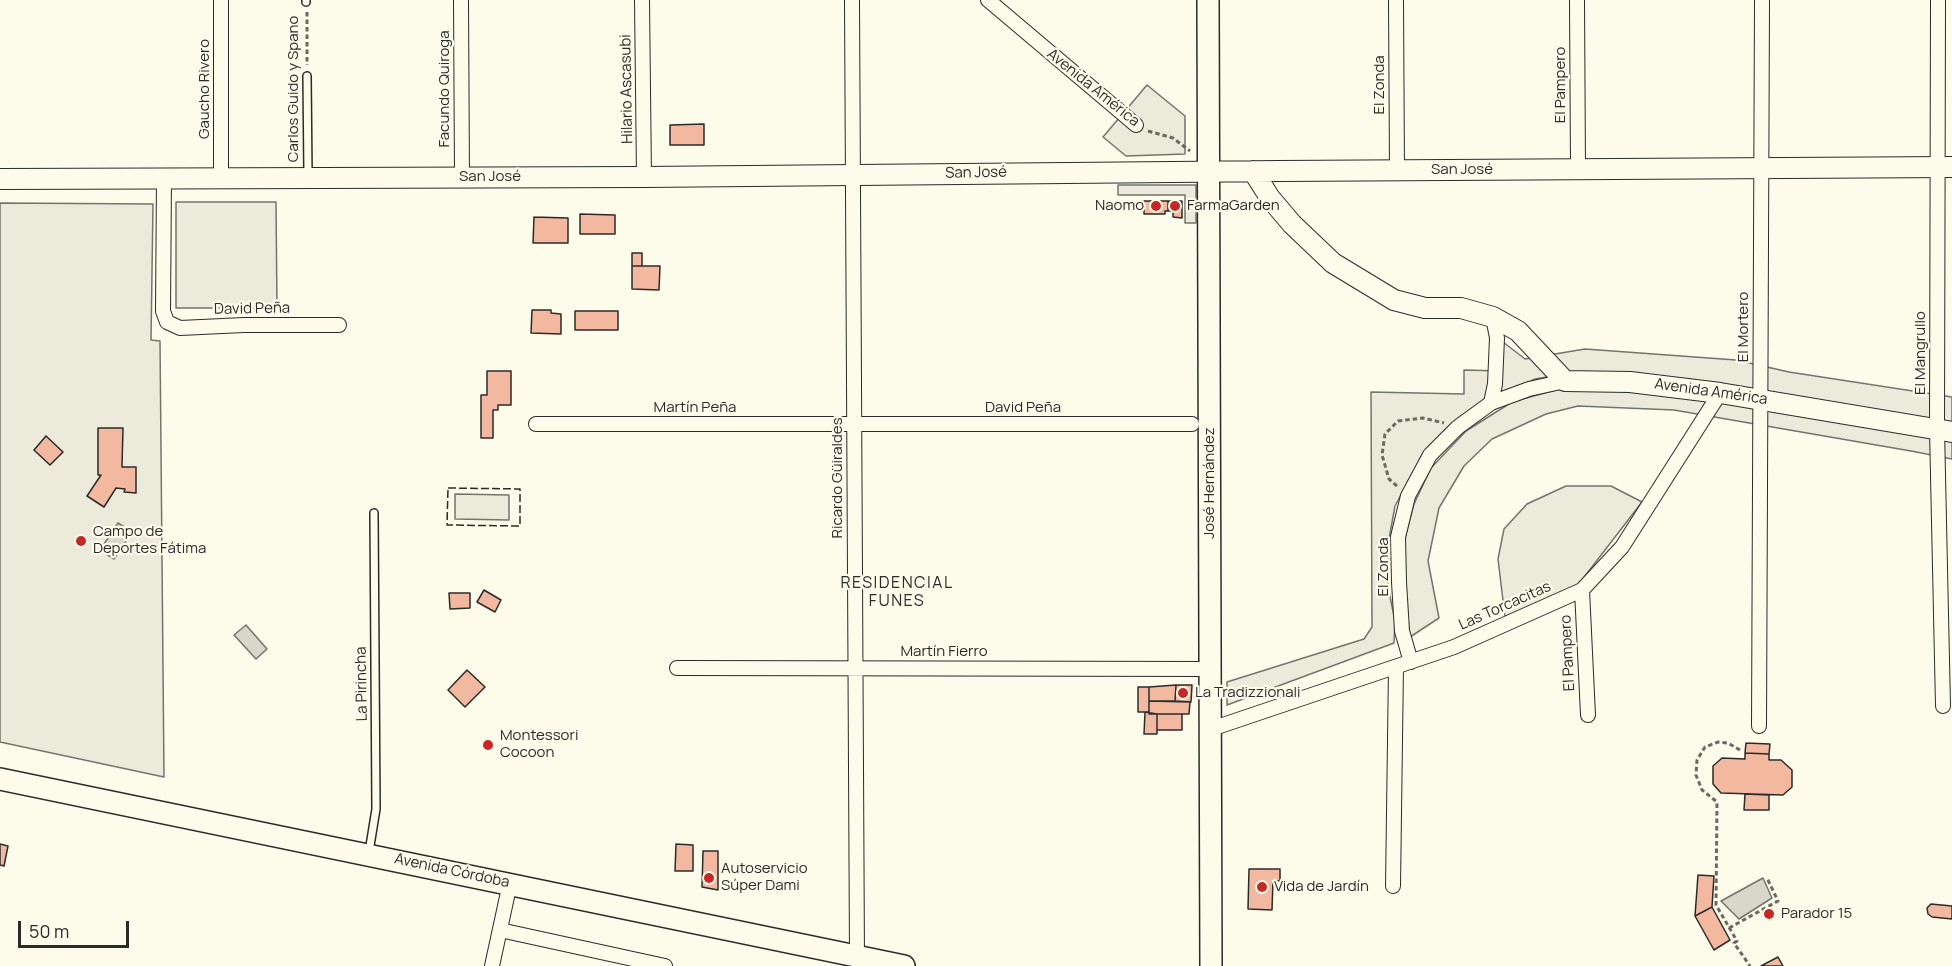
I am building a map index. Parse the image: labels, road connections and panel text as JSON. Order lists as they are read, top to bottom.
{
  "streets": {
    "main road": ["José Hernández", "Avenida Córdoba"],
    "street": [
      "El Zonda",
      "El Pampero",
      "Avenida América",
      "Gaucho Rivero",
      "Facundo Quiroga",
      "Hilario Ascasubi",
      "San José",
      "David Peña",
      "El Mortero",
      "El Mangrullo",
      "Martín Peña",
      "Ricardo Güiraldes",
      "Las Torcacitas",
      "Martín Fierro"
    ],
    "lane": ["Carlos Guido y Spano", "La Pirincha"]
  },
  "crossings": [
    ["El Zonda", "Avenida América"],
    ["El Zonda", "San José"],
    ["El Zonda", "Las Torcacitas"],
    ["El Pampero", "San José"],
    ["El Pampero", "Las Torcacitas"],
    ["Avenida América", "San José"],
    ["Avenida América", "El Mortero"],
    ["Avenida América", "El Mangrullo"],
    ["Avenida América", "José Hernández"],
    ["Avenida América", "Las Torcacitas"],
    ["Gaucho Rivero", "San José"],
    ["Carlos Guido y Spano", "San José"],
    ["Facundo Quiroga", "San José"],
    ["Hilario Ascasubi", "San José"],
    ["San José", "David Peña"],
    ["San José", "El Mortero"],
    ["San José", "El Mangrullo"],
    ["San José", "Ricardo Güiraldes"],
    ["San José", "José Hernández"],
    ["David Peña", "Martín Peña"],
    ["David Peña", "Ricardo Güiraldes"],
    ["Martín Peña", "Ricardo Güiraldes"],
    ["Ricardo Güiraldes", "Martín Fierro"],
    ["Ricardo Güiraldes", "Avenida Córdoba"],
    ["José Hernández", "Las Torcacitas"],
    ["José Hernández", "Martín Fierro"],
    ["La Pirincha", "Avenida Córdoba"]
  ],
  "districts": ["RESIDENCIAL FUNES"],
  "places": [
    "Naomo",
    "FarmaGarden",
    "Campo de Deportes Fátima",
    "La Tradizzionali",
    "Montessori Cocoon",
    "Autoservicio Súper Dami",
    "Vida de Jardín",
    "Parador 15"
  ],
  "scale_bar": "50 m"
}
